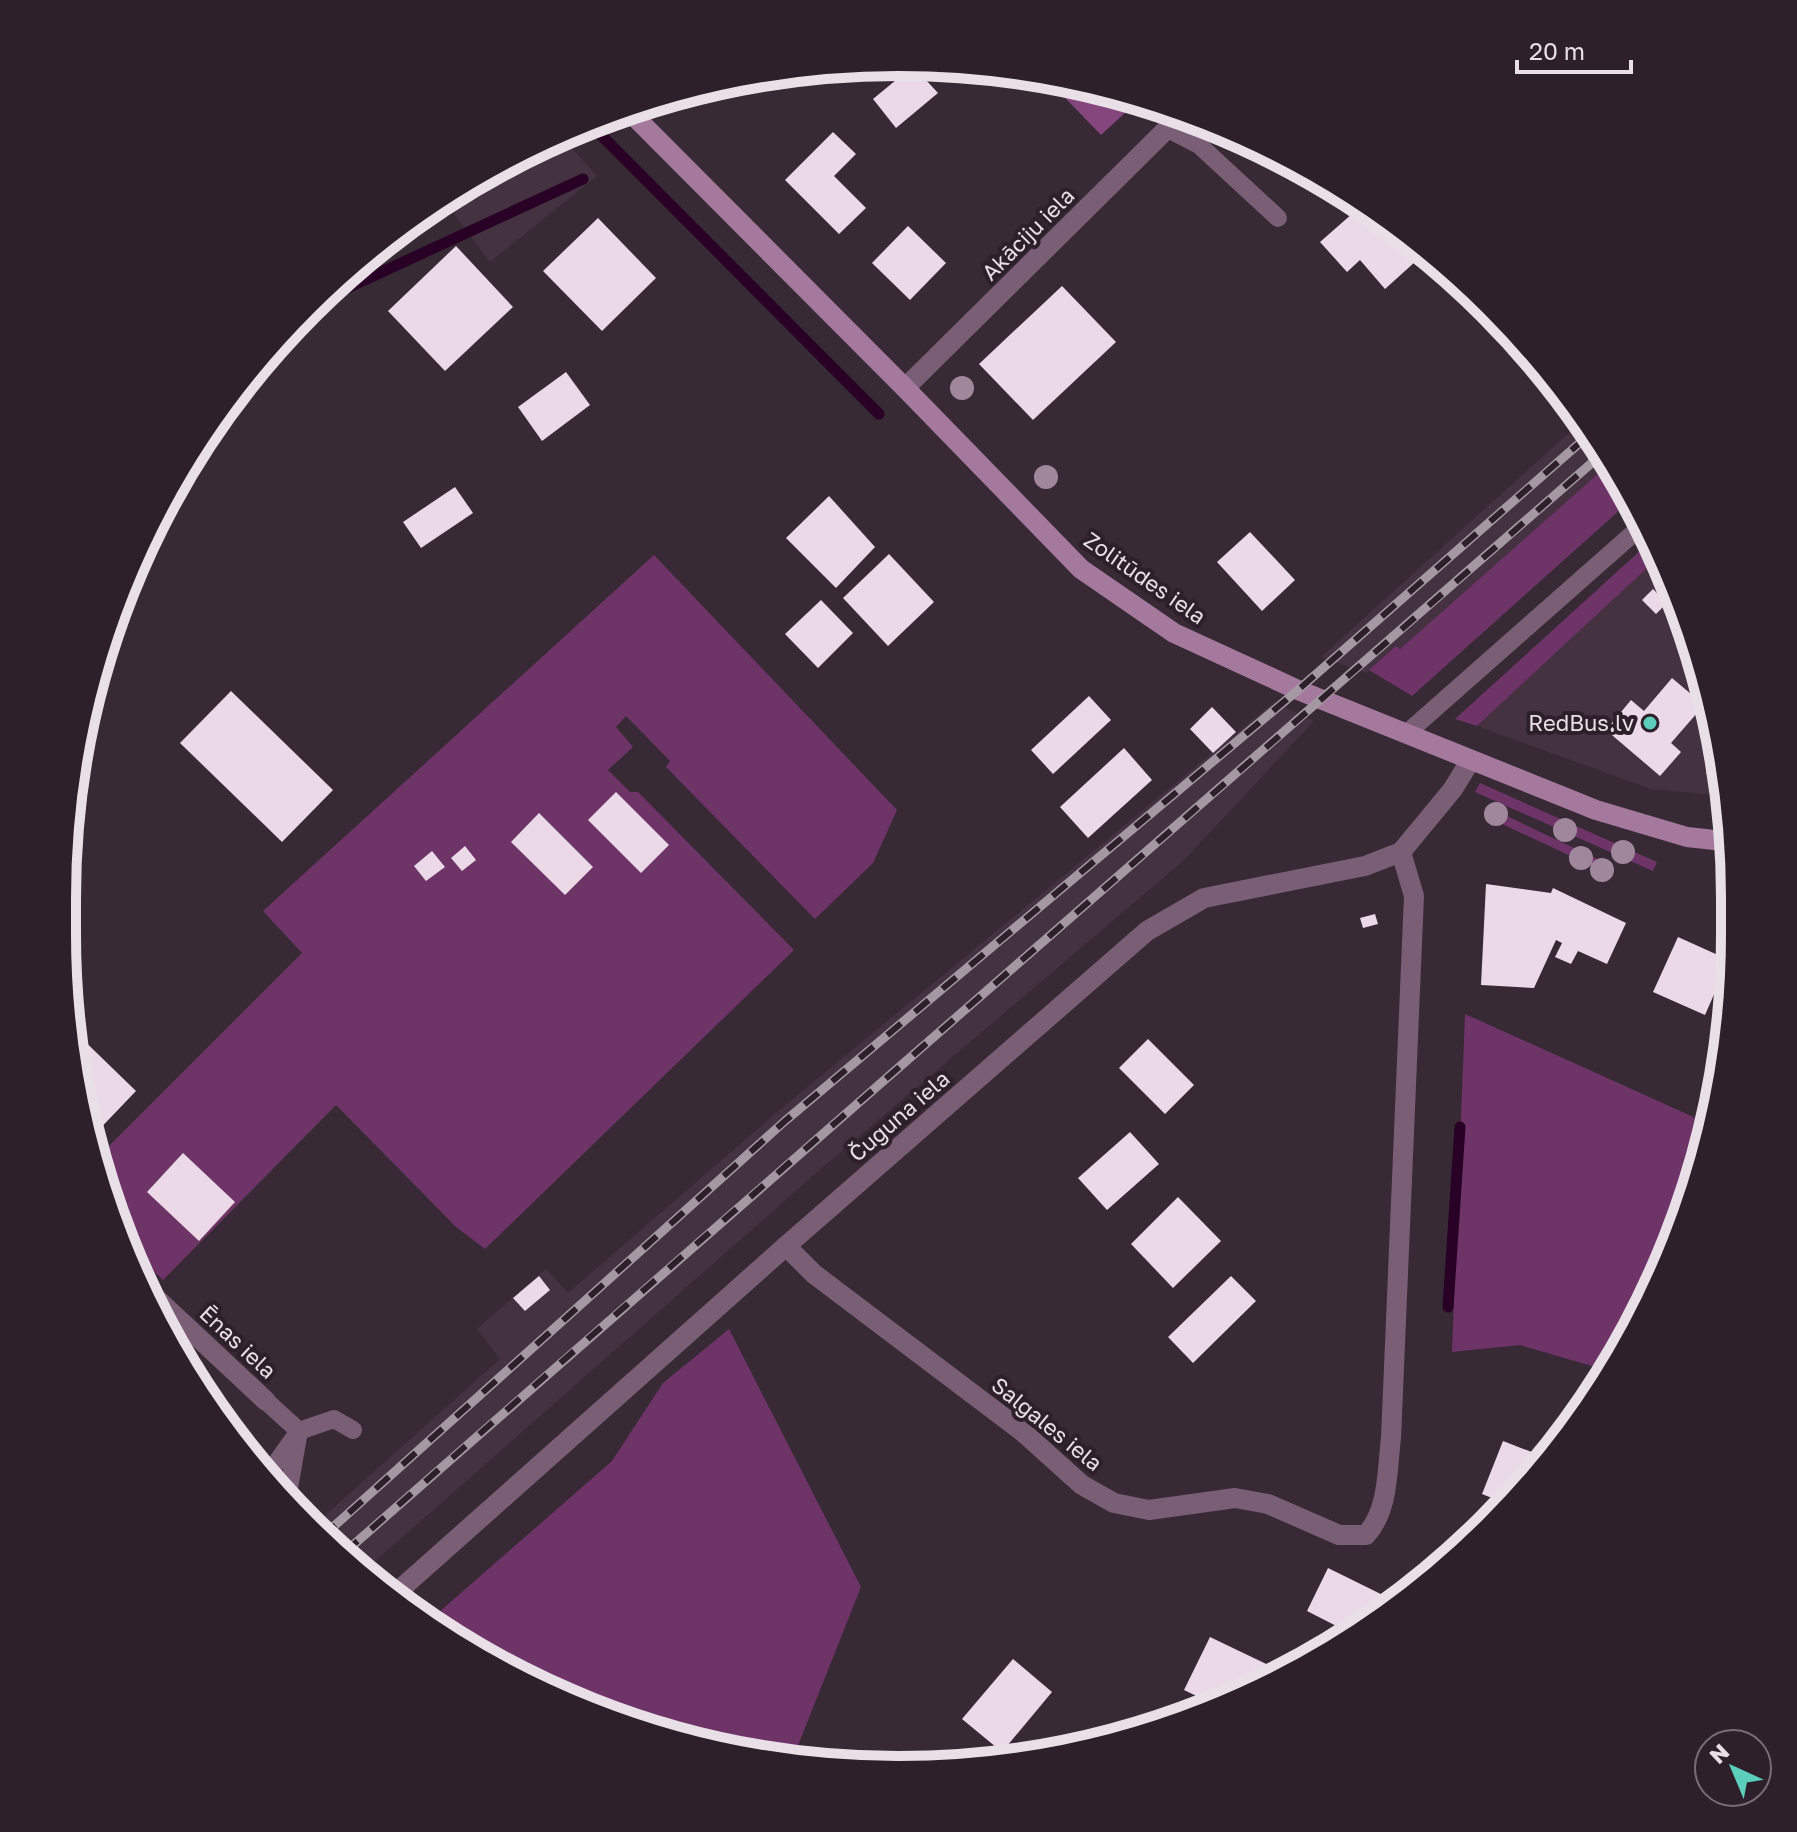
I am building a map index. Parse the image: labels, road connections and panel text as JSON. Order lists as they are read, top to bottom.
{
  "streets": {
    "street": [
      "Akāciju iela",
      "Zolitūdes iela",
      "Čuguna iela",
      "Ēnas iela",
      "Salgales iela"
    ]
  },
  "crossings": [
    ["Akāciju iela", "Zolitūdes iela"],
    ["Zolitūdes iela", "Čuguna iela"],
    ["Čuguna iela", "Salgales iela"]
  ],
  "places": ["RedBus.lv"],
  "scale_bar": "20 m",
  "north": "top left"
}
